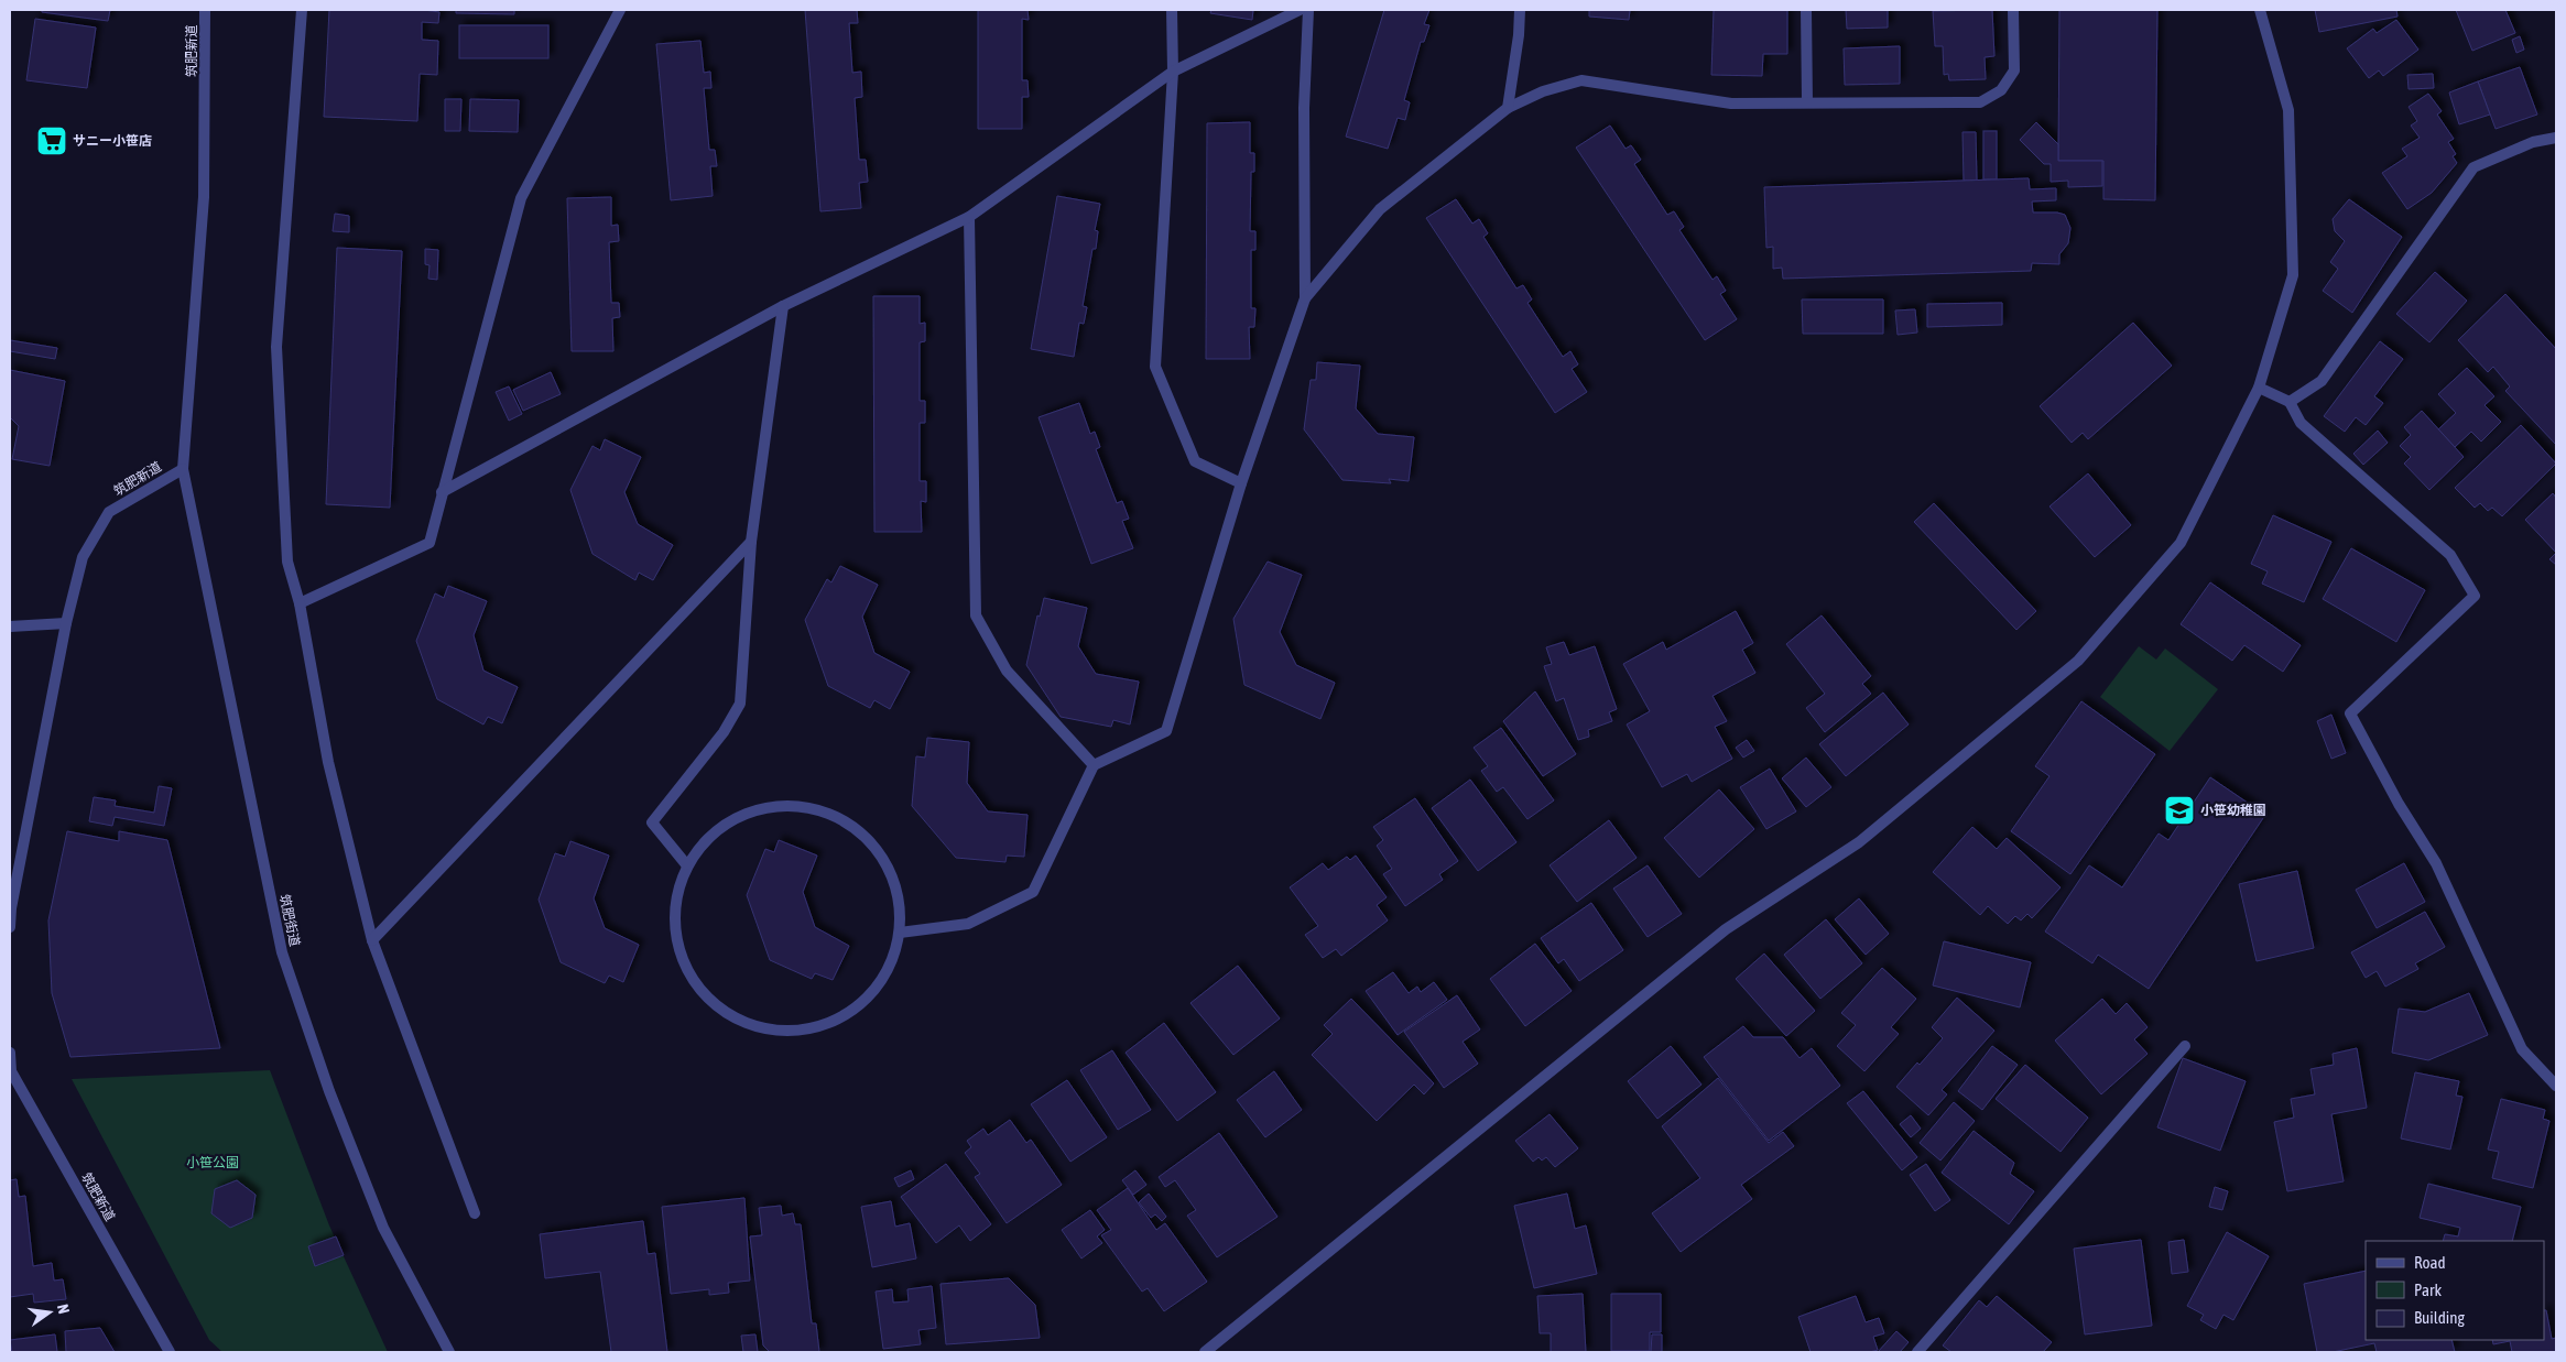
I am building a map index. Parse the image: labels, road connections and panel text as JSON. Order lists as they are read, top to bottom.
{
  "streets": {
    "street": ["筑肥新道", "筑肥街道"]
  },
  "crossings": [
    ["筑肥新道", "筑肥街道"]
  ],
  "parks": ["小笹公園"],
  "places": {
    "supermarket": ["サニー小笹店"],
    "school or university": ["小笹幼稚園"]
  },
  "legend": ["Road", "Park", "Building"],
  "north": "right"
}
